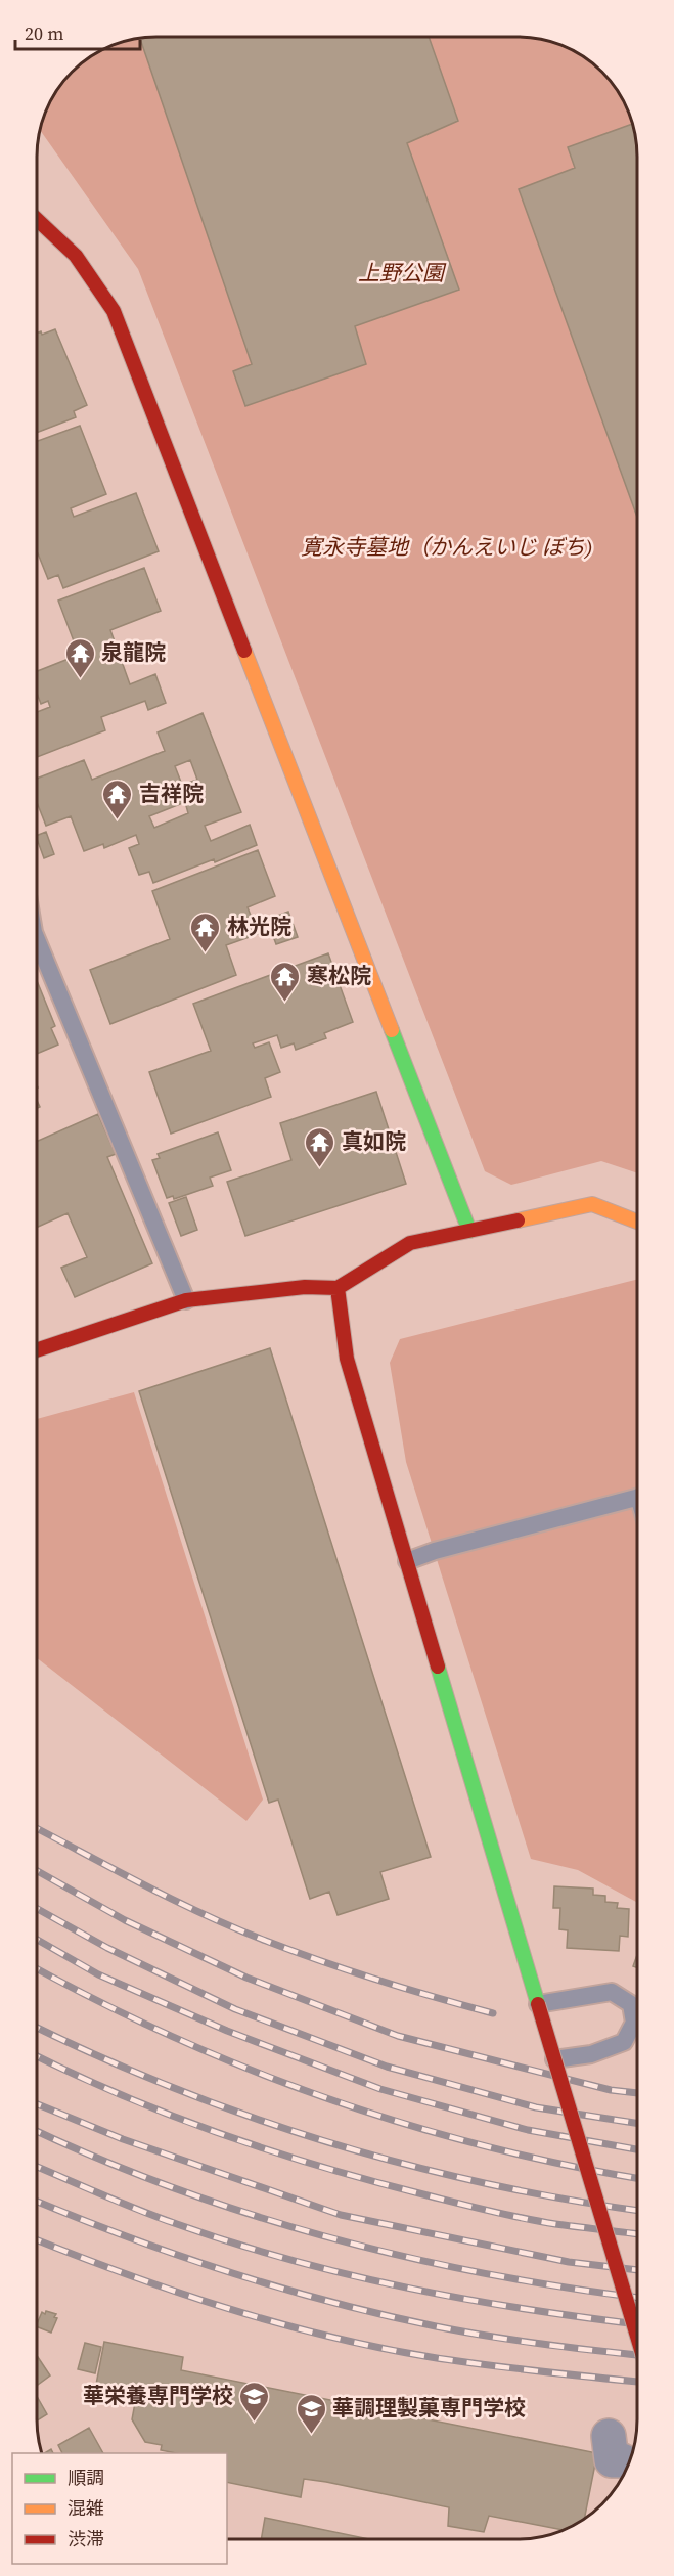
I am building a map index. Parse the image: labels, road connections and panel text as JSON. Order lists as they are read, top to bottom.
{
  "parks": ["上野公園", "寛永寺墓地（かんえいじ ぼち)"],
  "places": {
    "temple": [
      "泉龍院",
      "吉祥院",
      "林光院",
      "寒松院",
      "真如院"
    ],
    "school or university": ["華栄養専門学校", "華調理製菓専門学校"]
  },
  "legend": ["順調", "混雑", "渋滞"],
  "scale_bar": "20 m"
}
